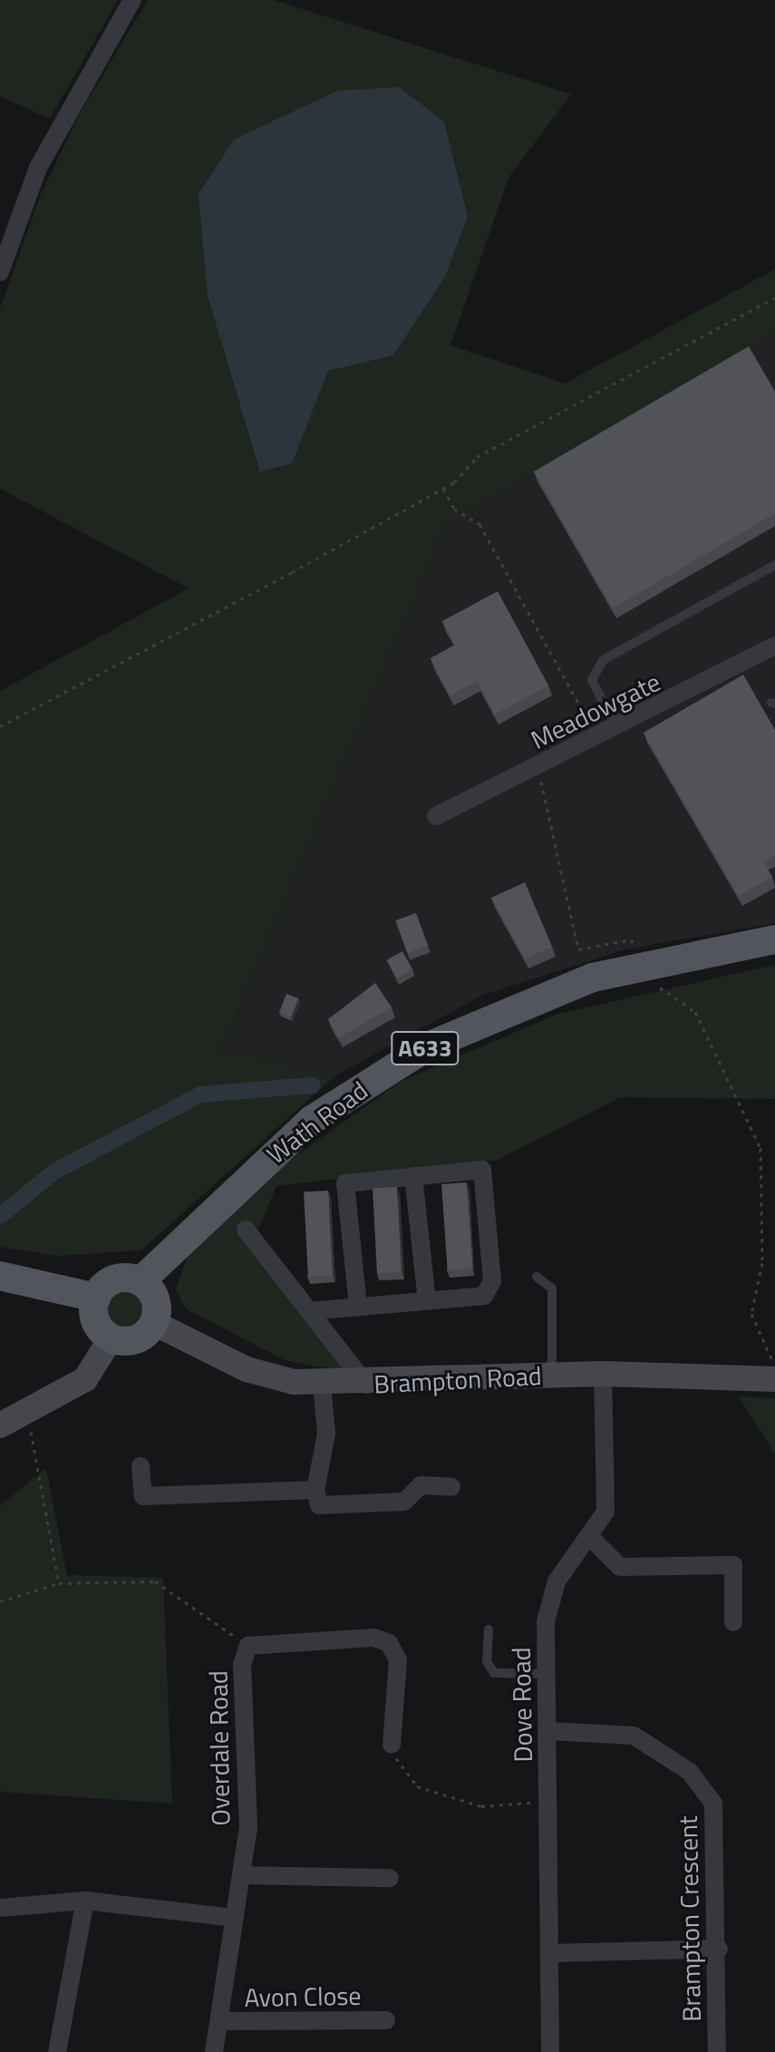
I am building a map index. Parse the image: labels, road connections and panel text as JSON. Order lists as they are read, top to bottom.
{
  "streets": {
    "main road": ["A633", "Wath Road", "Brampton Road"],
    "street": [
      "Meadowgate",
      "Dove Road",
      "Overdale Road",
      "Brampton Crescent",
      "Avon Close"
    ]
  },
  "crossings": [
    ["Wath Road", "Brampton Road"],
    ["Brampton Road", "Dove Road"],
    ["Dove Road", "Brampton Crescent"],
    ["Overdale Road", "Avon Close"]
  ]
}
